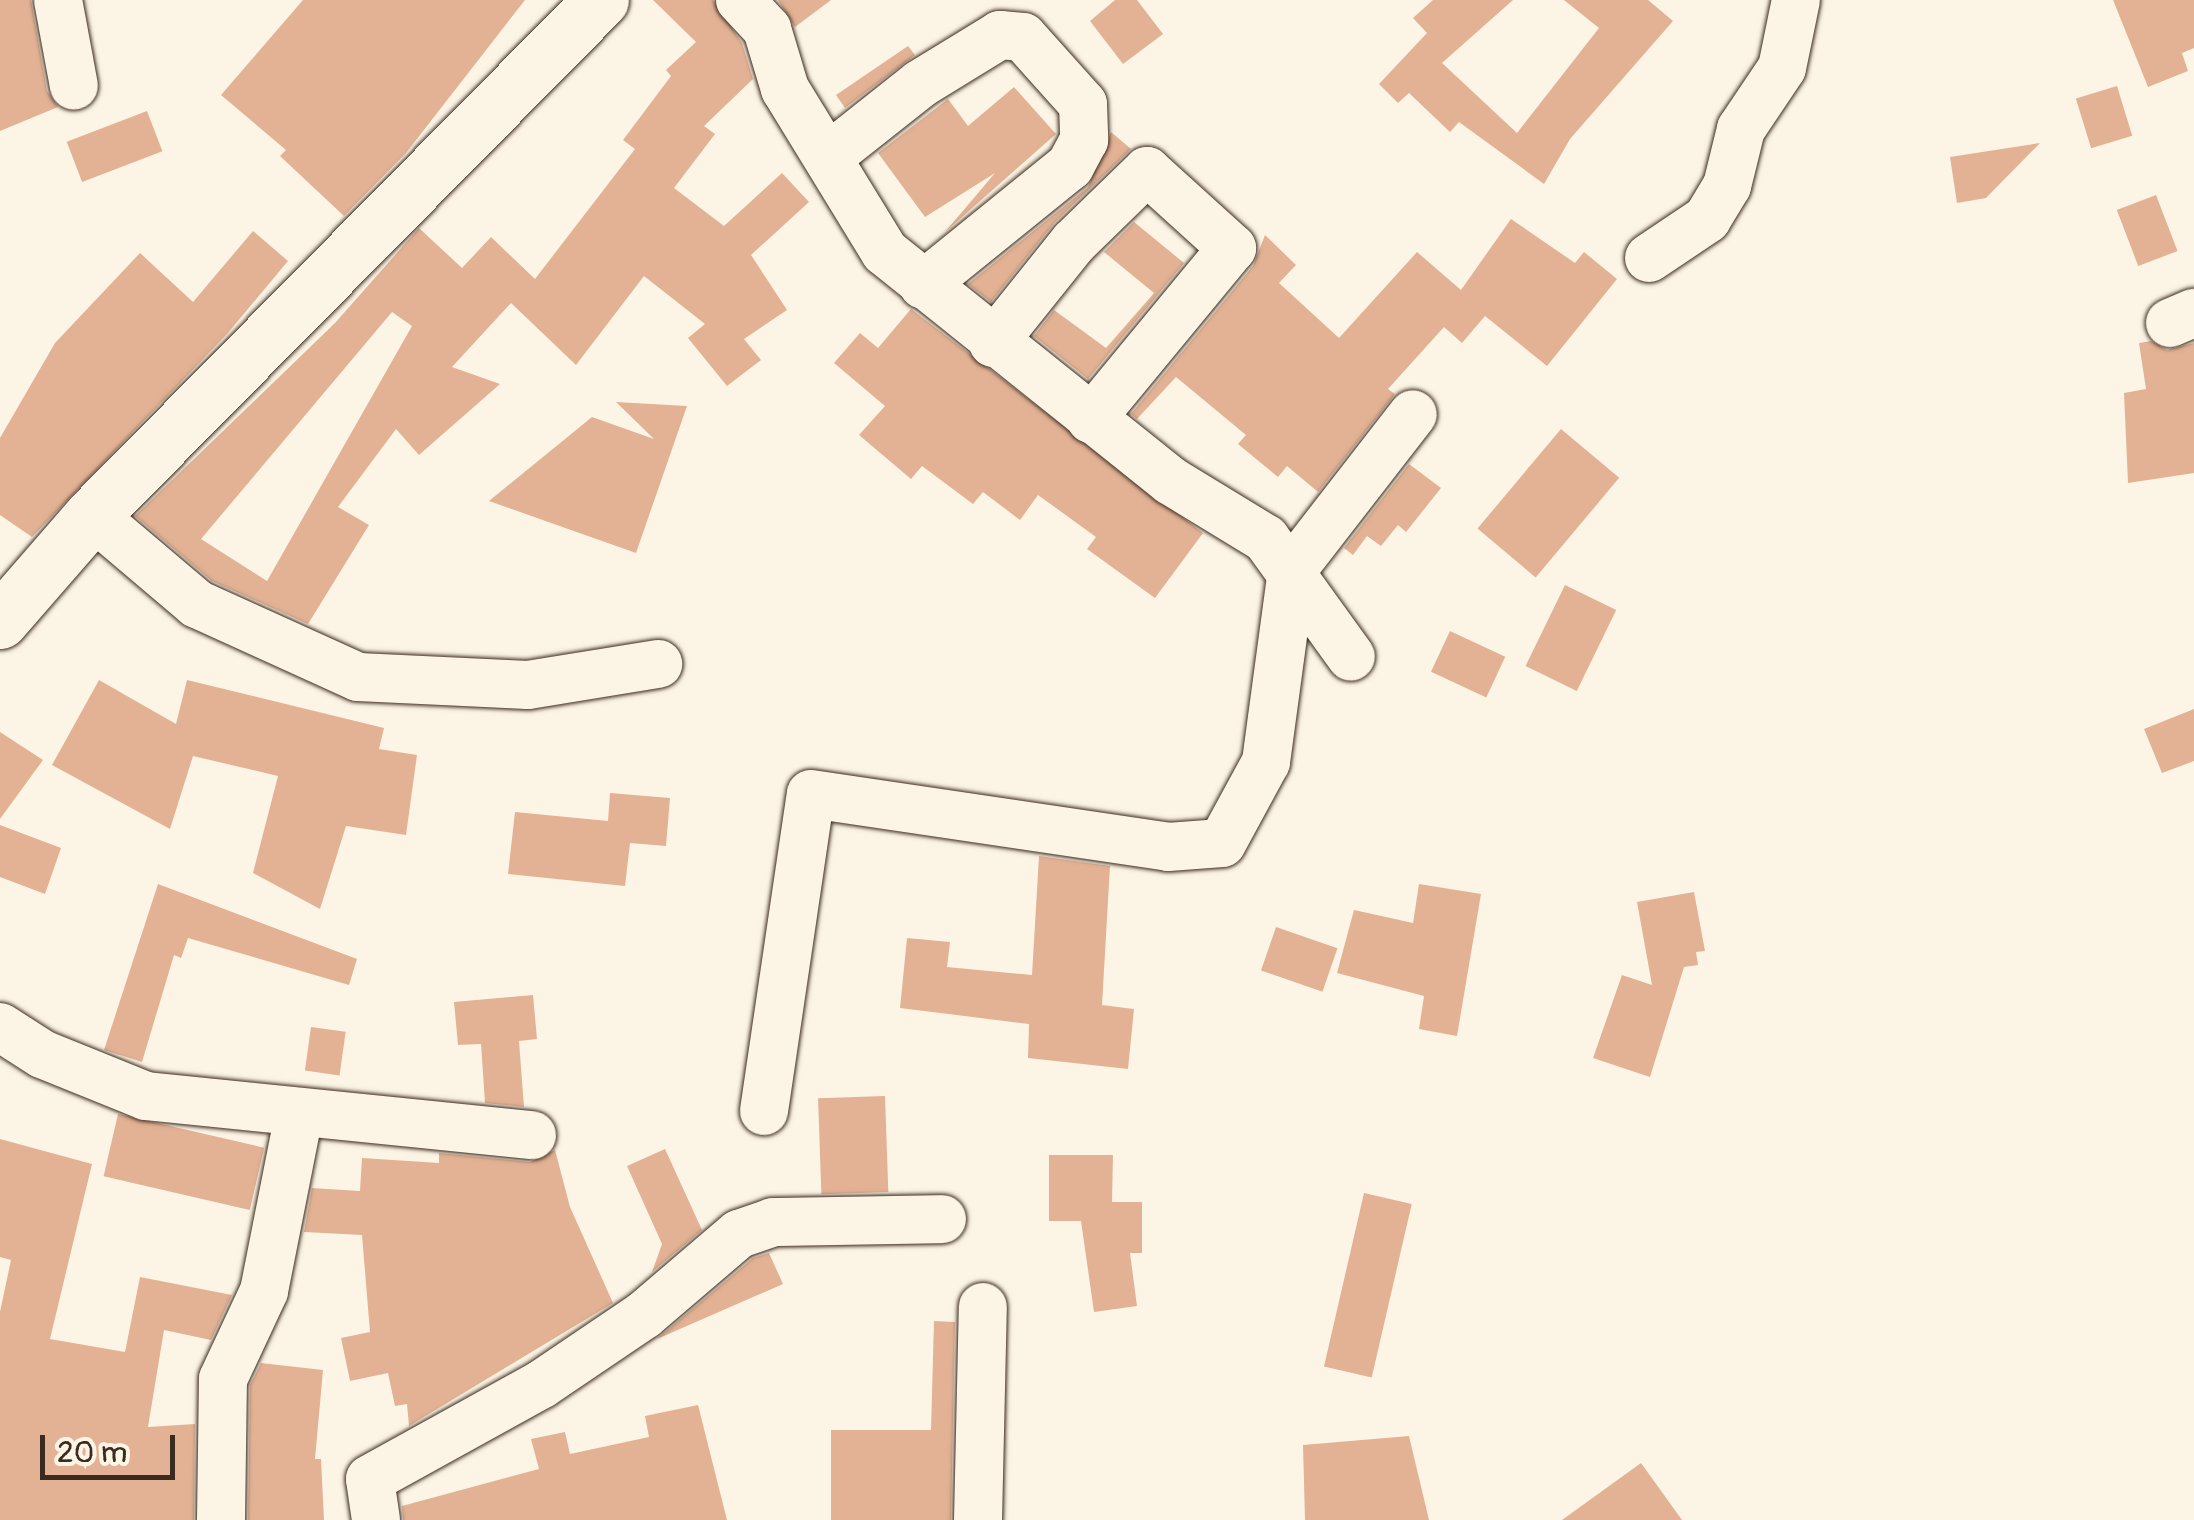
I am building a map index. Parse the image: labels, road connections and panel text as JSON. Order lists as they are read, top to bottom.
{
  "scale_bar": "20 m"
}
